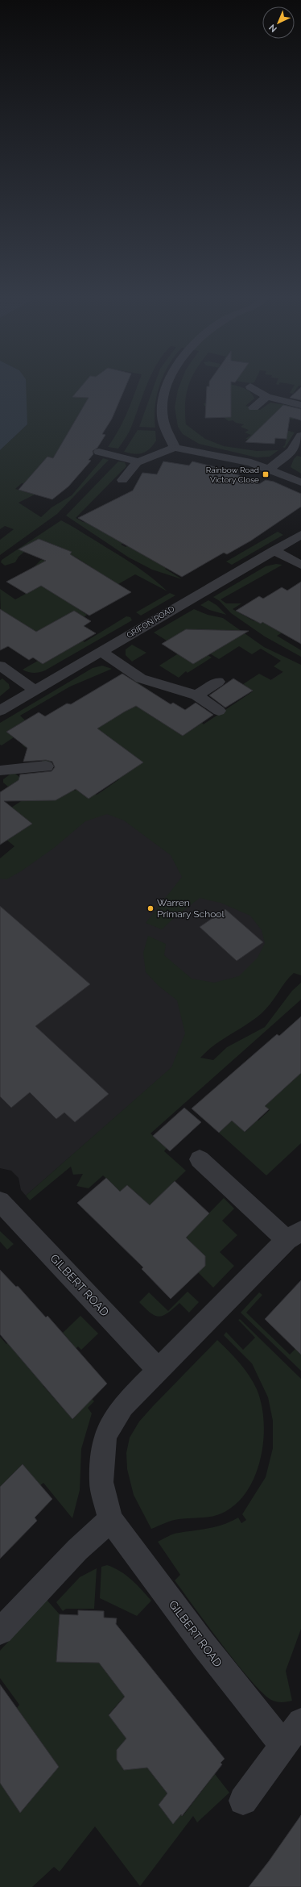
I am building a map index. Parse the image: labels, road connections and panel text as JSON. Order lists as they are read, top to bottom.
{
  "streets": {
    "street": ["GRIFON ROAD", "GILBERT ROAD"]
  },
  "places": {
    "transit": ["Rainbow Road Victory Close"],
    "other": ["Warren Primary School"]
  },
  "north": "bottom left"
}
